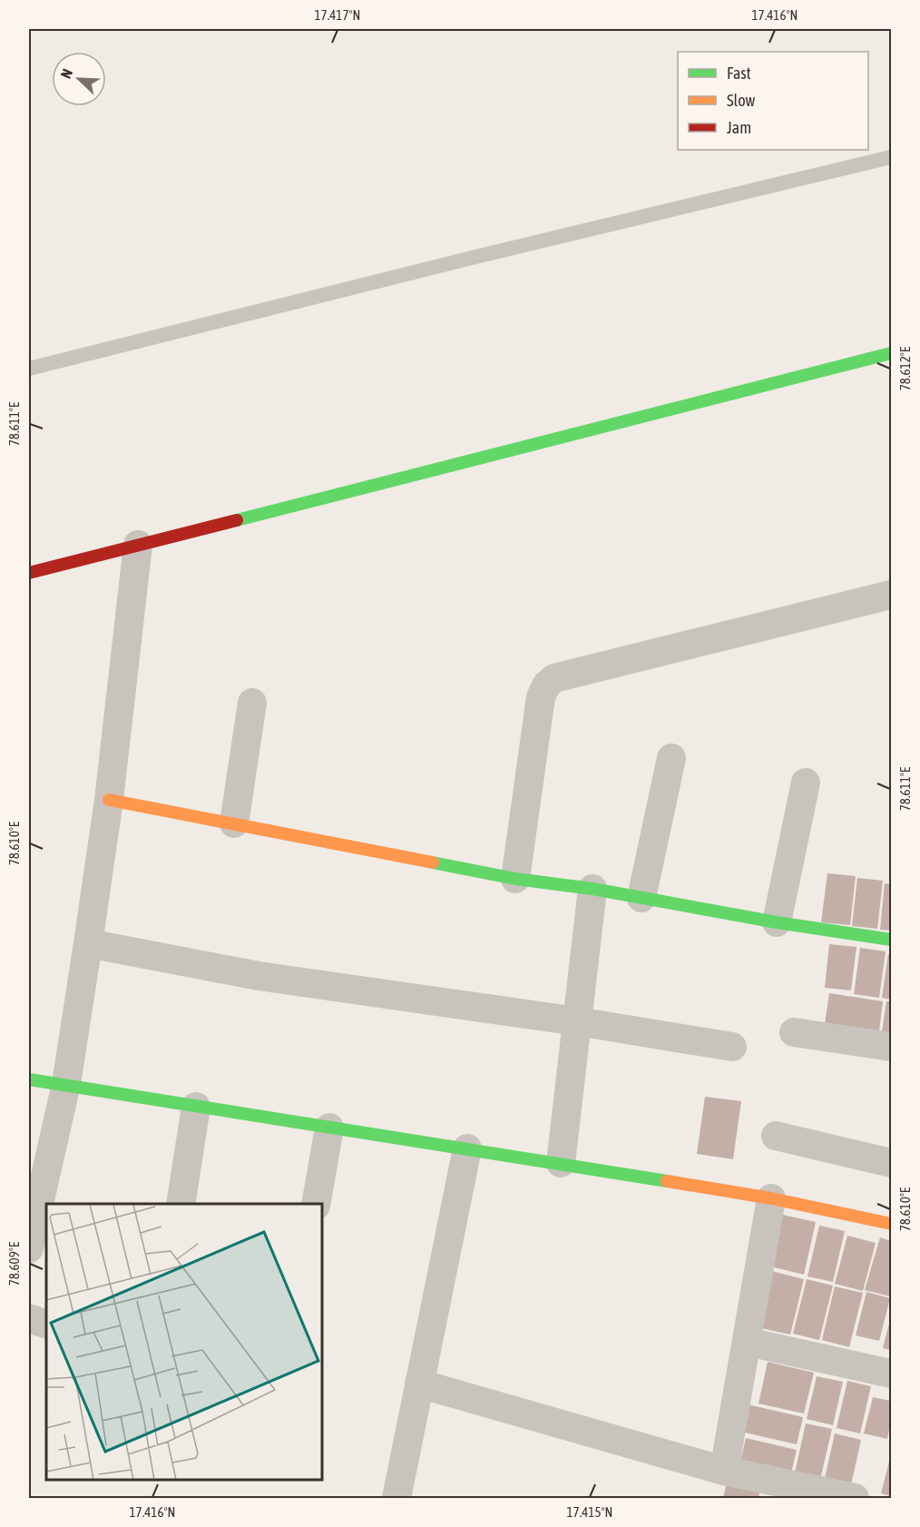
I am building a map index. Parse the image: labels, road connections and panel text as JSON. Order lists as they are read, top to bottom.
{
  "legend": ["Fast", "Slow", "Jam"],
  "north": "top left",
  "coordinates": [
    "17.417°N",
    "17.416°N",
    "78.612°E",
    "78.611°E",
    "78.610°E",
    "78.609°E",
    "17.415°N"
  ]
}
